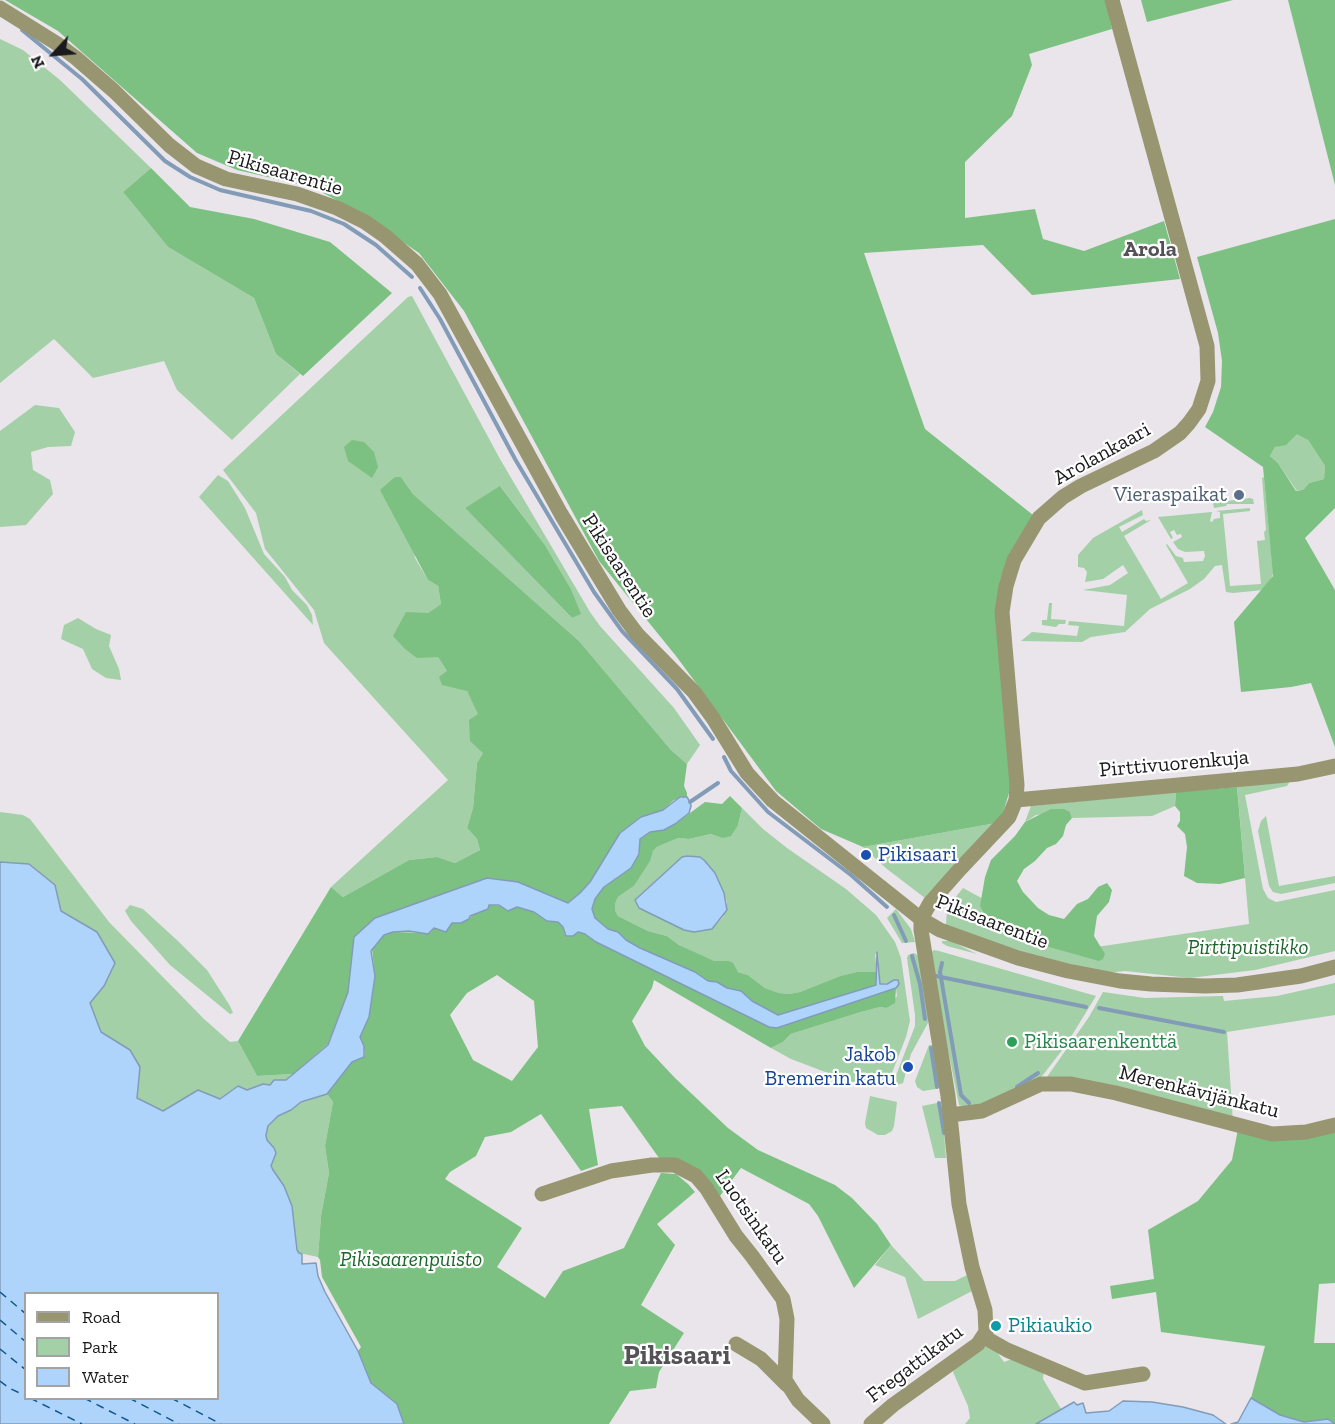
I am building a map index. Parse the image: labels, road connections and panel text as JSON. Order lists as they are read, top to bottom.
{
  "streets": {
    "street": [
      "Pikisaarentie",
      "Arolankaari",
      "Pirttivuorenkuja",
      "Merenkävijänkatu",
      "Luotsinkatu",
      "Fregattikatu"
    ]
  },
  "crossings": [
    ["Arolankaari", "Pirttivuorenkuja"]
  ],
  "districts": ["Arola", "Pikisaari"],
  "parks": ["Pirttipuistikko", "Pikisaarenpuisto"],
  "places": [
    "Vieraspaikat",
    "Pikisaari",
    "Pikisaarenkenttä",
    "Jakob Bremerin katu",
    "Pikiaukio"
  ],
  "legend": ["Road", "Park", "Water"],
  "north": "bottom left"
}
